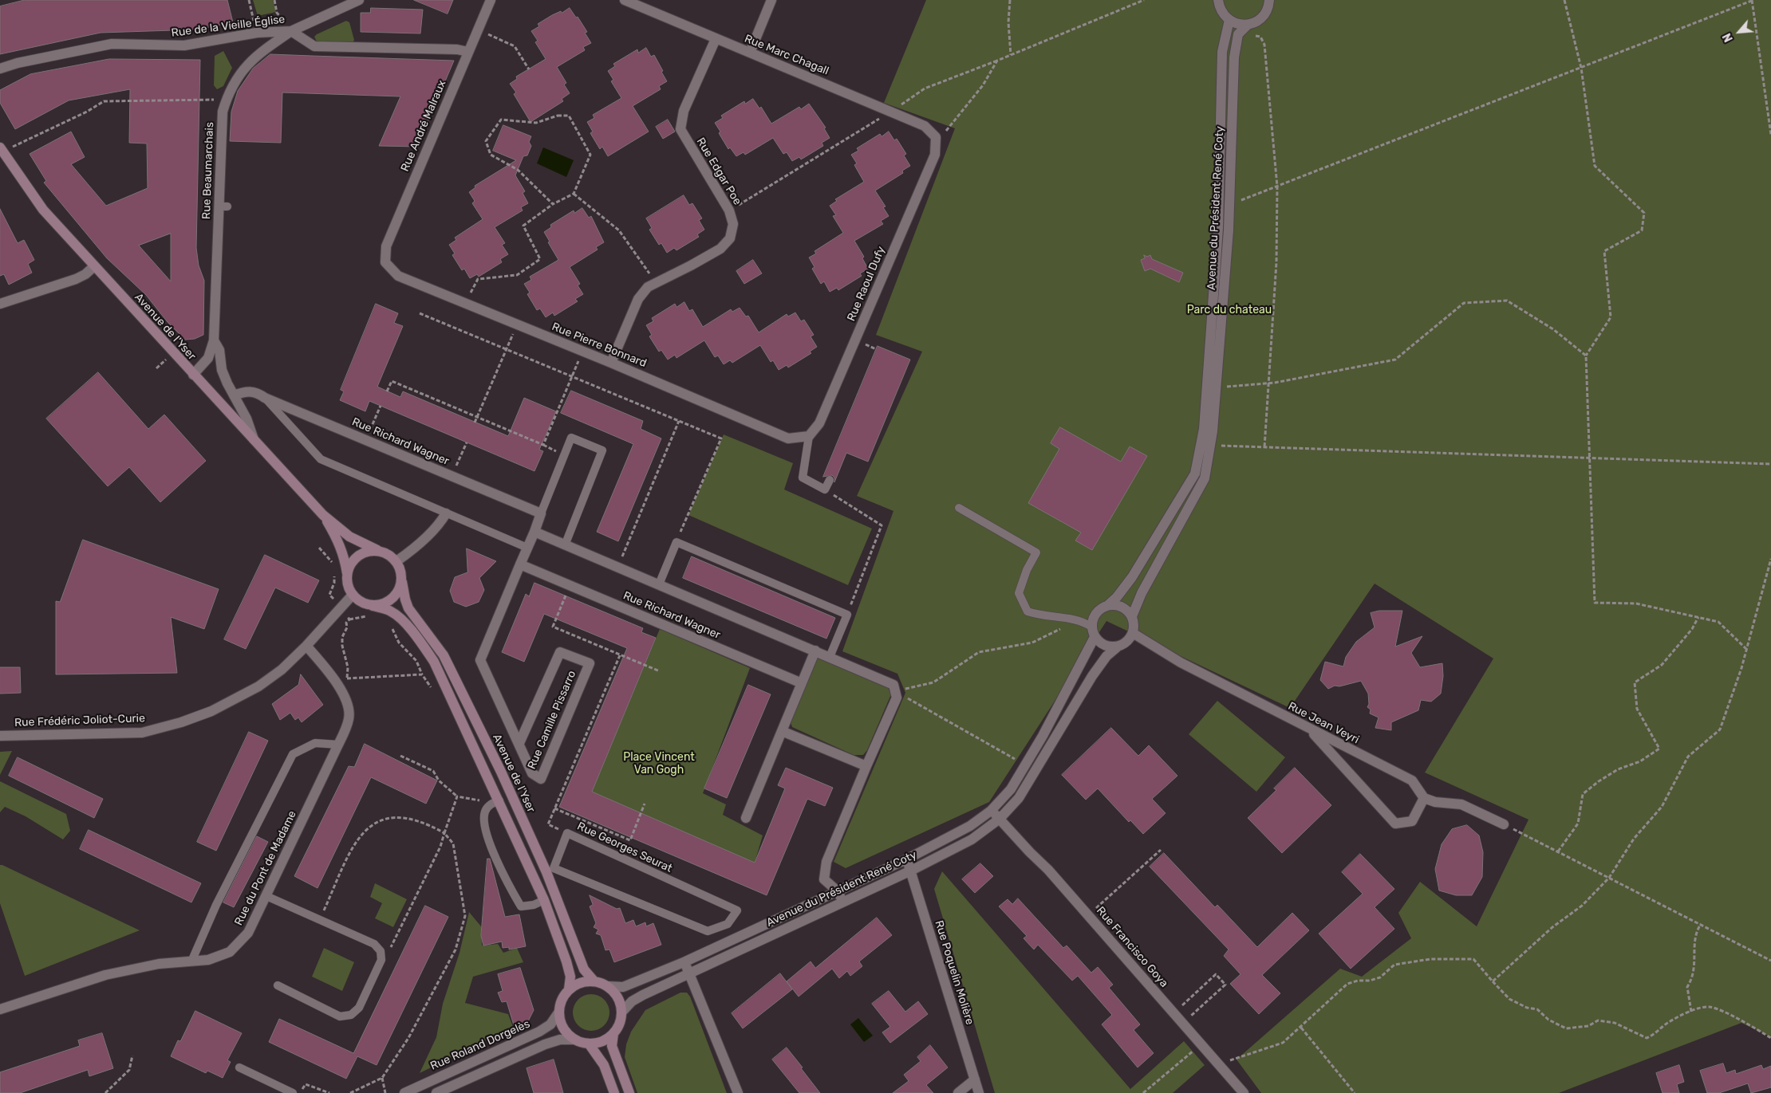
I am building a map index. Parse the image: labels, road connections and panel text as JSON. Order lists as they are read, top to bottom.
{
  "streets": {
    "main road": ["Avenue de l'Yser"],
    "street": [
      "Rue de la Vieille Église",
      "Rue Marc Chagall",
      "Rue André Malraux",
      "Rue Beaumarchais",
      "Rue Edgar Poe",
      "Avenue du Président René Coty",
      "Rue Raoul Dufy",
      "Rue Pierre Bonnard",
      "Rue Richard Wagner",
      "Rue Camille Pissarro",
      "Rue Frédéric Joliot-Curie",
      "Rue Jean Veyri",
      "Rue du Pont de Madame",
      "Rue Francisco Goya",
      "Rue Poquelin Molière",
      "Rue Roland Dorgelès"
    ],
    "lane": ["Rue Georges Seurat"]
  },
  "crossings": [
    ["Rue de la Vieille Église", "Rue Beaumarchais"],
    ["Rue Marc Chagall", "Rue Edgar Poe"],
    ["Rue Marc Chagall", "Rue Raoul Dufy"],
    ["Rue André Malraux", "Rue Pierre Bonnard"],
    ["Rue Beaumarchais", "Avenue de l'Yser"],
    ["Rue Beaumarchais", "Rue Richard Wagner"],
    ["Rue Edgar Poe", "Rue Pierre Bonnard"],
    ["Avenue du Président René Coty", "Avenue de l'Yser"],
    ["Avenue du Président René Coty", "Rue Jean Veyri"],
    ["Avenue du Président René Coty", "Rue Francisco Goya"],
    ["Avenue du Président René Coty", "Rue Poquelin Molière"],
    ["Avenue du Président René Coty", "Rue Roland Dorgelès"],
    ["Rue Raoul Dufy", "Rue Pierre Bonnard"],
    ["Avenue de l'Yser", "Rue Frédéric Joliot-Curie"],
    ["Avenue de l'Yser", "Rue Georges Seurat"],
    ["Avenue de l'Yser", "Rue Roland Dorgelès"],
    ["Rue Richard Wagner", "Rue Camille Pissarro"],
    ["Rue Frédéric Joliot-Curie", "Rue du Pont de Madame"]
  ],
  "parks": ["Parc du chateau", "Place Vincent Van Gogh"],
  "north": "bottom left"
}
